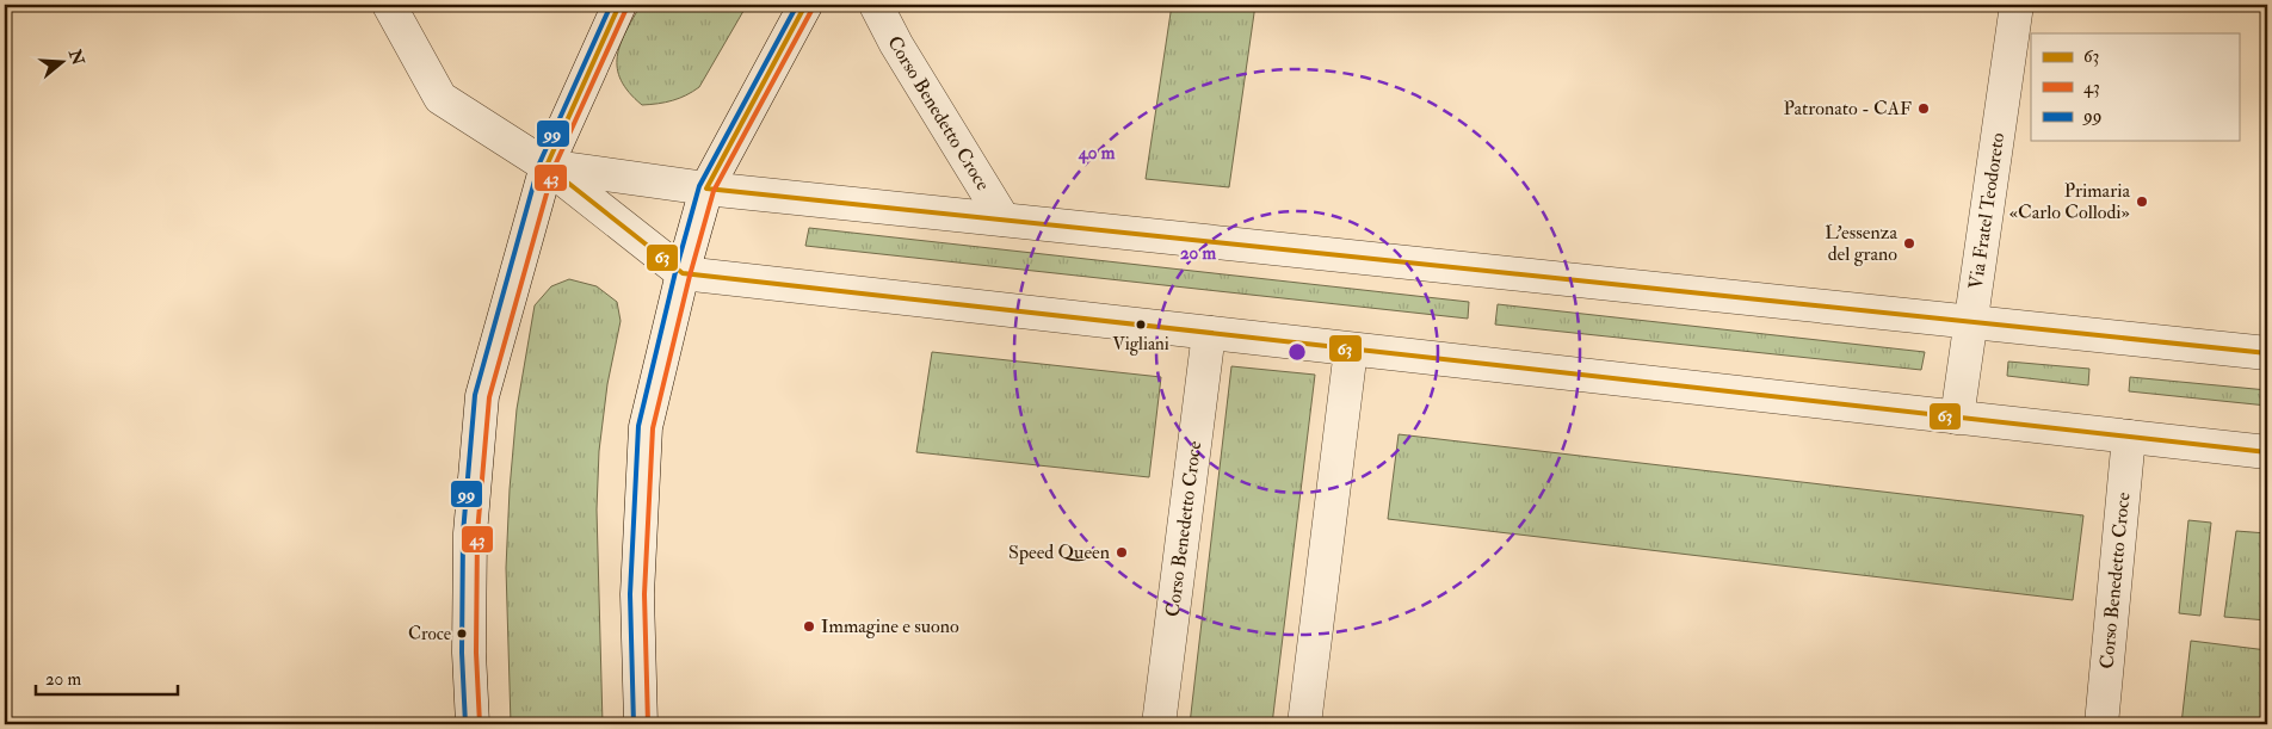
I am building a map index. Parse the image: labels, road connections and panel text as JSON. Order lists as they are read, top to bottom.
{
  "streets": {
    "street": ["Corso Benedetto Croce", "Via Fratel Teodoreto"]
  },
  "crossings": [
    ["Corso Benedetto Croce", "Via Fratel Teodoreto"]
  ],
  "places": [
    "Patronato - CAF",
    "Primaria «Carlo Collodi»",
    "L'essenza del grano",
    "Vigliani",
    "Speed Queen",
    "Immagine e suono",
    "Croce"
  ],
  "lines": ["transit line 63", "transit line 99", "transit line 43"],
  "legend": ["63", "43", "99"],
  "scale_bar": "20 m",
  "north": "right",
  "rings": ["40 m", "20 m"]
}
